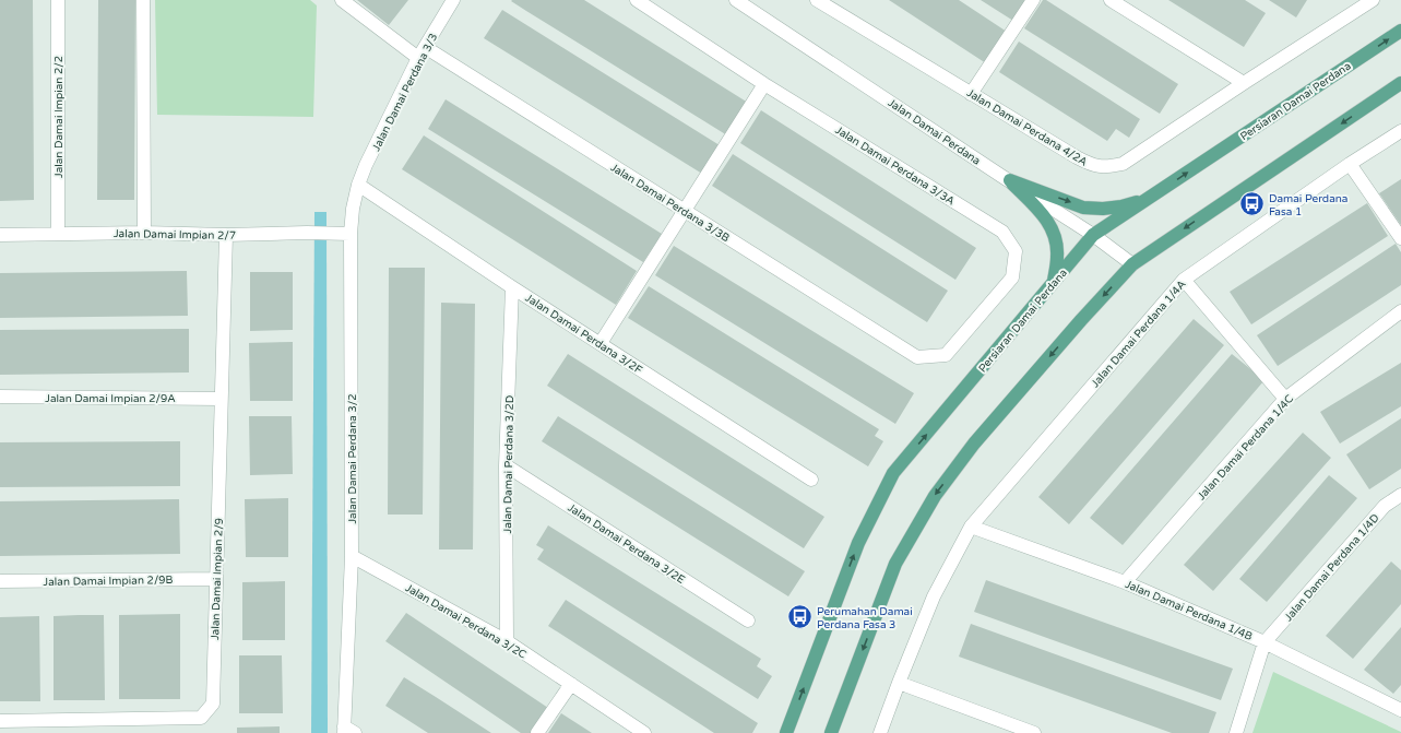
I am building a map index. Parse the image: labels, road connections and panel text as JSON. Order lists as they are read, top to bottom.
{
  "streets": {
    "main road": ["Persiaran Damai Perdana"],
    "street": [
      "Jalan Damai Perdana 3/3",
      "Jalan Damai Impian 2/2",
      "Jalan Damai Perdana 4/2A",
      "Jalan Damai Perdana",
      "Jalan Damai Perdana 3/3A",
      "Jalan Damai Perdana 3/3B",
      "Jalan Damai Impian 2/7",
      "Jalan Damai Perdana 3/2F",
      "Jalan Damai Perdana 1/4A",
      "Jalan Damai Impian 2/9A",
      "Jalan Damai Perdana 1/4C",
      "Jalan Damai Perdana 3/2",
      "Jalan Damai Perdana 3/2D",
      "Jalan Damai Perdana 3/2E",
      "Jalan Damai Perdana 1/4D",
      "Jalan Damai Impian 2/9",
      "Jalan Damai Impian 2/9B",
      "Jalan Damai Perdana 1/4B",
      "Jalan Damai Perdana 3/2C"
    ]
  },
  "crossings": [
    ["Jalan Damai Perdana 3/3", "Jalan Damai Perdana 3/3B"],
    ["Jalan Damai Perdana 3/3", "Jalan Damai Perdana 3/2F"],
    ["Jalan Damai Perdana 3/3", "Jalan Damai Perdana 3/2"],
    ["Persiaran Damai Perdana", "Jalan Damai Perdana"],
    ["Jalan Damai Impian 2/2", "Jalan Damai Impian 2/7"],
    ["Jalan Damai Perdana 3/3A", "Jalan Damai Perdana 3/3B"],
    ["Jalan Damai Impian 2/7", "Jalan Damai Perdana 3/2"],
    ["Jalan Damai Impian 2/7", "Jalan Damai Impian 2/9"],
    ["Jalan Damai Perdana 3/2F", "Jalan Damai Perdana 3/2"],
    ["Jalan Damai Perdana 3/2F", "Jalan Damai Perdana 3/2D"],
    ["Jalan Damai Perdana 1/4A", "Jalan Damai Perdana 1/4B"],
    ["Jalan Damai Impian 2/9A", "Jalan Damai Impian 2/9"],
    ["Jalan Damai Perdana 1/4C", "Jalan Damai Perdana 1/4B"],
    ["Jalan Damai Perdana 3/2", "Jalan Damai Perdana 3/2C"],
    ["Jalan Damai Perdana 3/2D", "Jalan Damai Perdana 3/2E"],
    ["Jalan Damai Perdana 3/2D", "Jalan Damai Perdana 3/2C"],
    ["Jalan Damai Perdana 1/4D", "Jalan Damai Perdana 1/4B"],
    ["Jalan Damai Impian 2/9", "Jalan Damai Impian 2/9B"]
  ],
  "places": {
    "bus stop": ["Damai Perdana Fasa 1", "Perumahan Damai Perdana Fasa 3"]
  }
}
